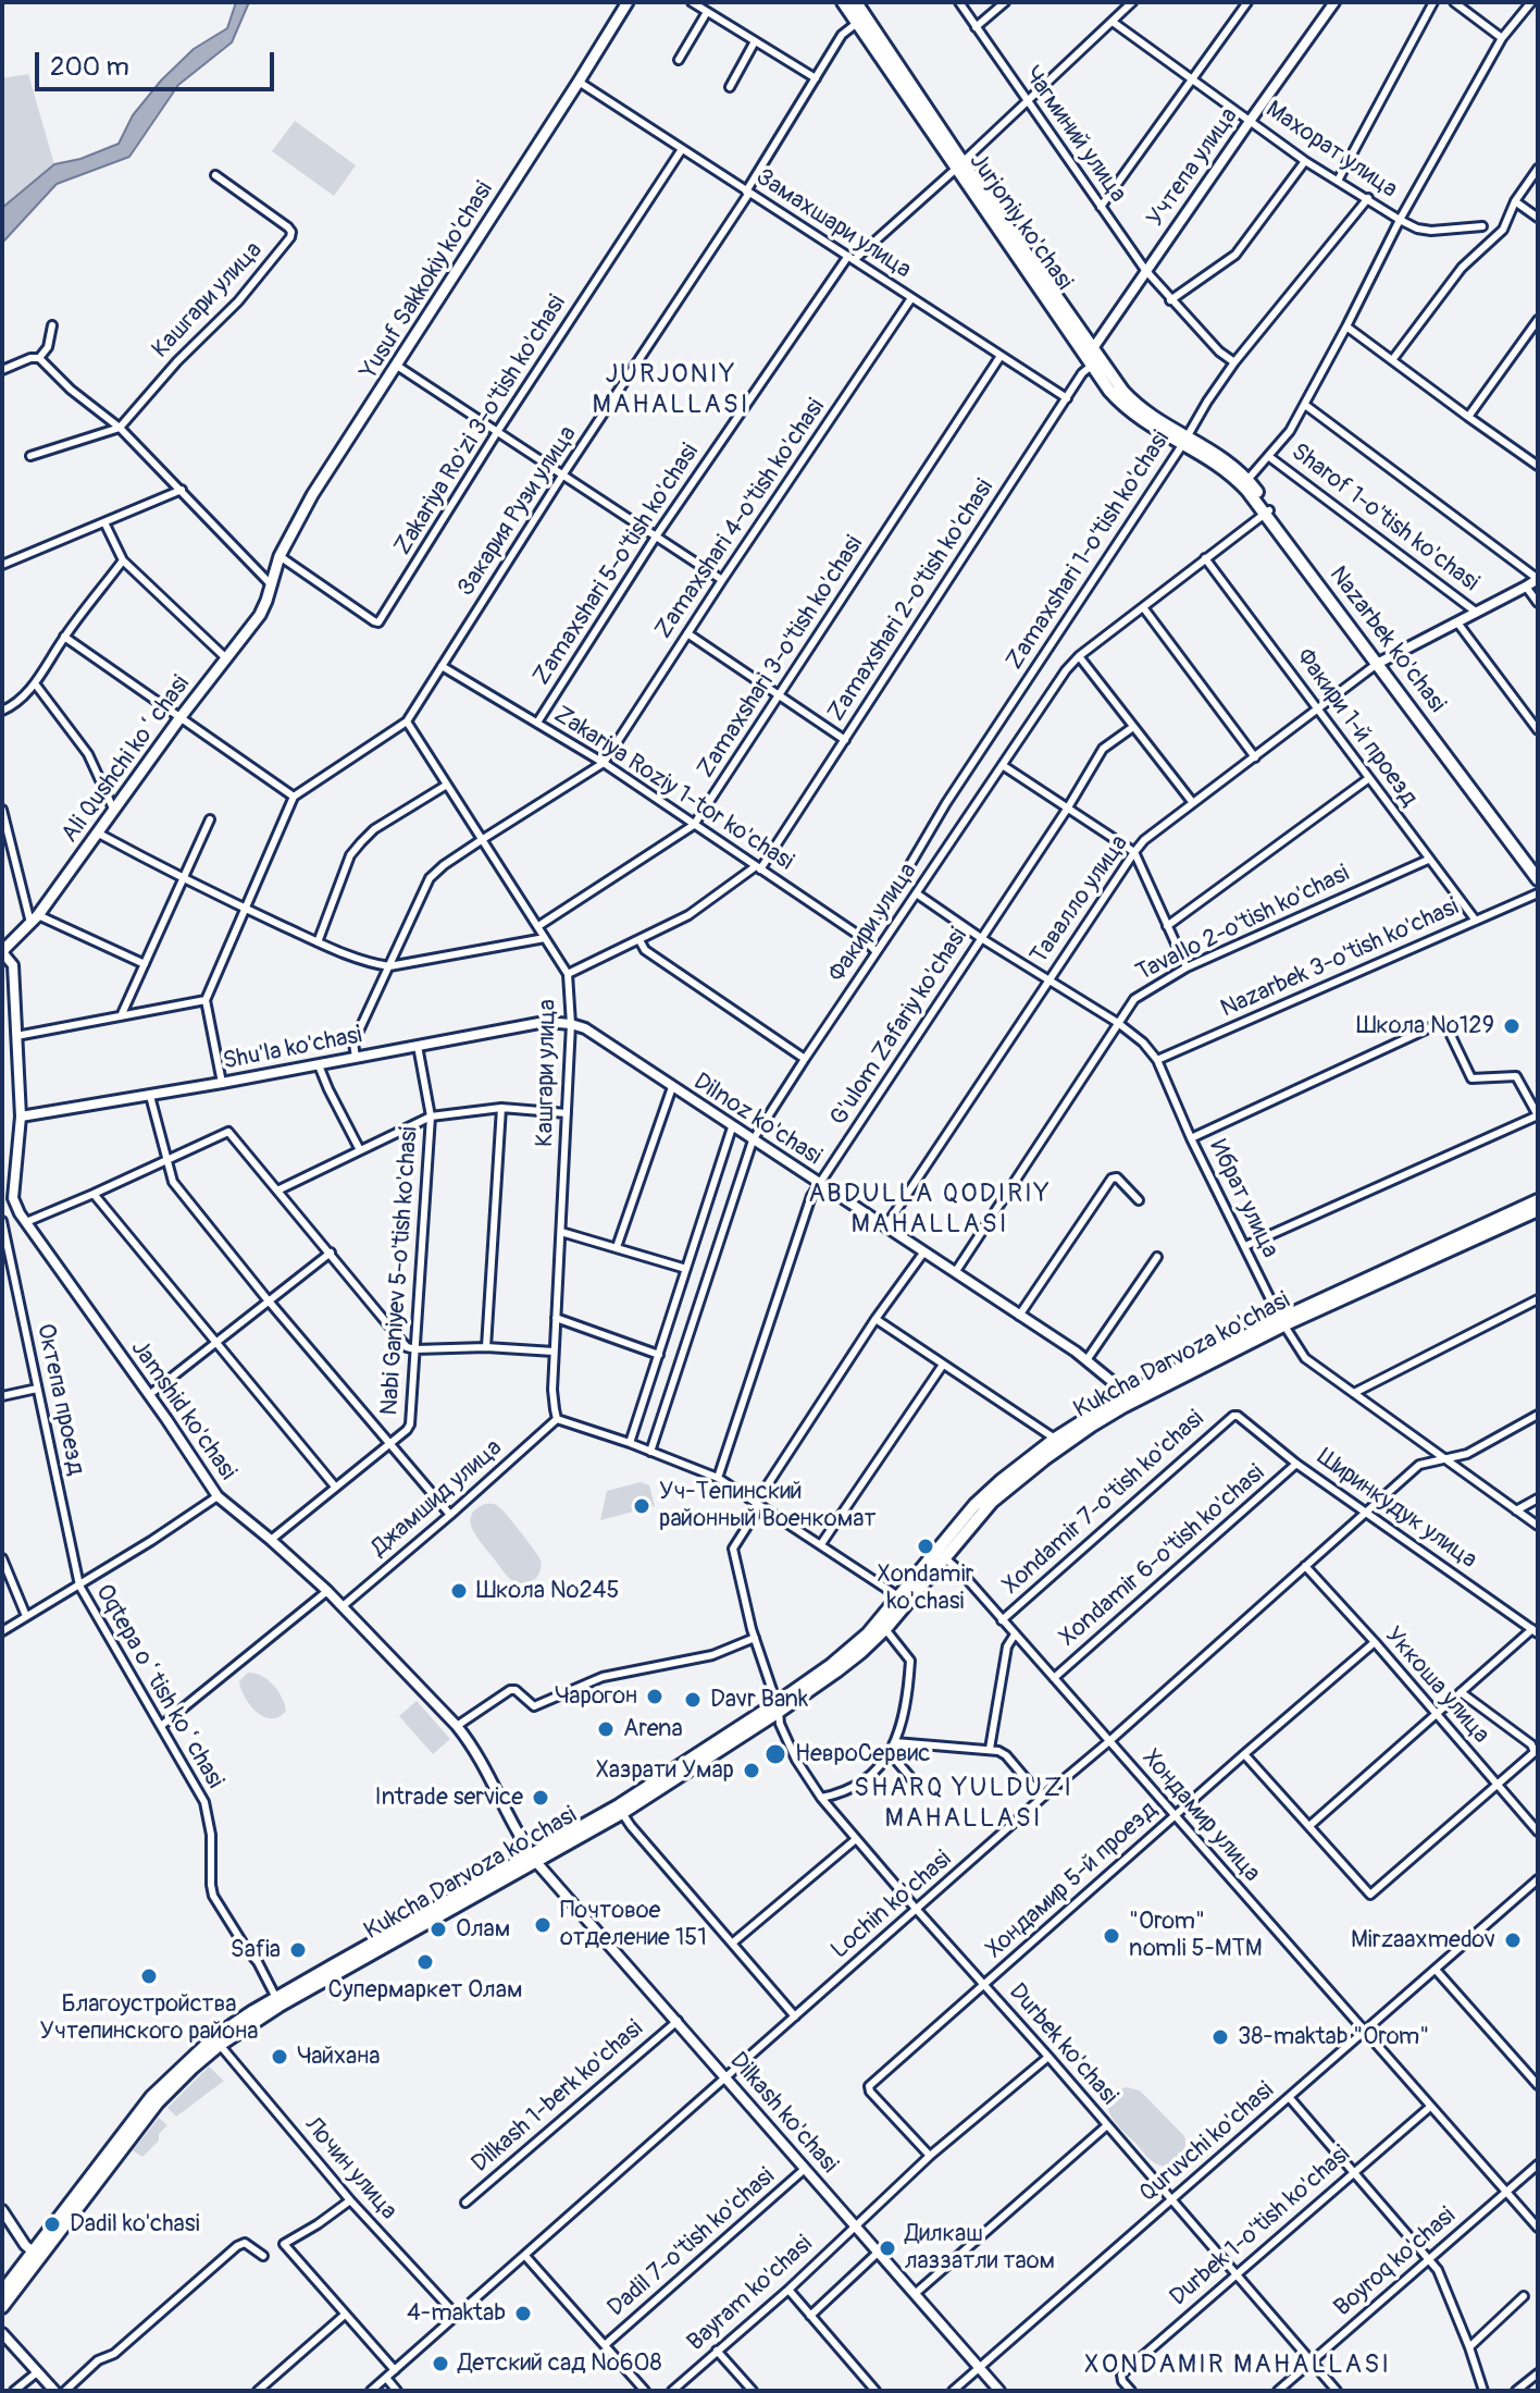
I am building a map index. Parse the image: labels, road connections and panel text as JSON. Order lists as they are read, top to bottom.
{
  "streets": {
    "main road": [
      "Jurjoniy ko'chasi",
      "Yusuf Sakkokiy ko'chasi",
      "Nazarbek ko'chasi",
      "Ali Qushchi koʻchasi",
      "Kukcha Darvoza ko'chasi"
    ],
    "street": [
      "Чагминий улица",
      "Махорат улица",
      "Учтепа улица",
      "Замахшари улица",
      "Кашгари улица",
      "Zakariya Ro'zi 3-o'tish ko'chasi",
      "Закария Рузи улица",
      "Sharof 1-o'tish ko'chasi",
      "Zamaxshari 4-o'tish ko'chasi",
      "Zamaxshari 1-o'tish ko'chasi",
      "Zamaxshari 5-o'tish ko'chasi",
      "Zamaxshari 2-o'tish ko'chasi",
      "Zamaxshari 3-o'tish ko'chasi",
      "Факири 1-й проезд",
      "Zakariya Roziy 1-tor ko'chasi",
      "Тавалло улица",
      "Факири улица",
      "Tavallo 2-o'tish ko'chasi",
      "Nazarbek 3-o'tish ko'chasi",
      "G'ulom Zafariy ko'chasi",
      "Shu'la ko'chasi",
      "Dilnoz ko'chasi",
      "Ибрат улица",
      "Nabi Ganiyev 5-o'tish ko'chasi",
      "Октепа проезд",
      "Jamshid ko'chasi",
      "Джамшид улица",
      "Xondamir 7-o'tish ko'chasi",
      "Ширинкудук улица",
      "Xondamir 6-o'tish ko'chasi",
      "Уккоша улица",
      "Oqtepa oʻtish koʻchasi",
      "Хондамир улица",
      "Хондамир 5-й проезд",
      "Lochin ko'chasi",
      "Durbek ko'chasi",
      "Dilkash 1-berk ko'chasi",
      "Dilkash ko'chasi",
      "Quruvchi ko'chasi",
      "Лочин улица",
      "Durbek 1-o'tish ko'chasi",
      "Dadil 7-o'tish ko'chasi",
      "Boyroq ko'chasi",
      "Bayram ko'chasi"
    ]
  },
  "crossings": [
    ["Чагминий улица", "Учтепа улица"],
    ["Чагминий улица", "Zamaxshari 1-o'tish ko'chasi"],
    ["Чагминий улица", "Zamaxshari 5-o'tish ko'chasi"],
    ["Махорат улица", "Учтепа улица"],
    ["Махорат улица", "Sharof 1-o'tish ko'chasi"],
    ["Махорат улица", "Zamaxshari 1-o'tish ko'chasi"],
    ["Махорат улица", "Zamaxshari 5-o'tish ko'chasi"],
    ["Махорат улица", "Nazarbek ko'chasi"],
    ["Учтепа улица", "Jurjoniy ko'chasi"],
    ["Учтепа улица", "Zamaxshari 2-o'tish ko'chasi"],
    ["Jurjoniy ko'chasi", "Закария Рузи улица"],
    ["Jurjoniy ko'chasi", "Zamaxshari 1-o'tish ko'chasi"],
    ["Jurjoniy ko'chasi", "Zamaxshari 5-o'tish ko'chasi"],
    ["Jurjoniy ko'chasi", "Zamaxshari 2-o'tish ko'chasi"],
    ["Jurjoniy ko'chasi", "Nazarbek ko'chasi"],
    ["Замахшари улица", "Yusuf Sakkokiy ko'chasi"],
    ["Замахшари улица", "Zakariya Ro'zi 3-o'tish ko'chasi"],
    ["Замахшари улица", "Закария Рузи улица"],
    ["Замахшари улица", "Zamaxshari 4-o'tish ko'chasi"],
    ["Замахшари улица", "Zamaxshari 5-o'tish ko'chasi"],
    ["Замахшари улица", "Zamaxshari 2-o'tish ko'chasi"],
    ["Замахшари улица", "Zamaxshari 3-o'tish ko'chasi"],
    ["Yusuf Sakkokiy ko'chasi", "Zakariya Ro'zi 3-o'tish ko'chasi"],
    ["Yusuf Sakkokiy ko'chasi", "Ali Qushchi koʻchasi"],
    ["Кашгари улица", "Закария Рузи улица"],
    ["Кашгари улица", "Zamaxshari 2-o'tish ko'chasi"],
    ["Кашгари улица", "Zamaxshari 3-o'tish ko'chasi"],
    ["Кашгари улица", "Shu'la ko'chasi"],
    ["Кашгари улица", "Dilnoz ko'chasi"],
    ["Кашгари улица", "Джамшид улица"],
    ["Закария Рузи улица", "Zakariya Roziy 1-tor ko'chasi"],
    ["Zamaxshari 4-o'tish ko'chasi", "Zakariya Roziy 1-tor ko'chasi"],
    ["Zamaxshari 1-o'tish ko'chasi", "Nazarbek ko'chasi"],
    ["Zamaxshari 1-o'tish ko'chasi", "Zakariya Roziy 1-tor ko'chasi"],
    ["Zamaxshari 5-o'tish ko'chasi", "Zakariya Roziy 1-tor ko'chasi"],
    ["Zamaxshari 2-o'tish ko'chasi", "Zakariya Roziy 1-tor ko'chasi"],
    ["Nazarbek ko'chasi", "Тавалло улица"],
    ["Nazarbek ko'chasi", "Факири улица"],
    ["Zamaxshari 3-o'tish ko'chasi", "Zakariya Roziy 1-tor ko'chasi"],
    ["Факири 1-й проезд", "Тавалло улица"],
    ["Факири 1-й проезд", "Факири улица"],
    ["Факири 1-й проезд", "Tavallo 2-o'tish ko'chasi"],
    ["Факири 1-й проезд", "Nazarbek 3-o'tish ko'chasi"],
    ["Zakariya Roziy 1-tor ko'chasi", "Факири улица"],
    ["Тавалло улица", "Dilnoz ko'chasi"],
    ["Тавалло улица", "Ибрат улица"],
    ["Факири улица", "Dilnoz ko'chasi"],
    ["Факири улица", "Ибрат улица"],
    ["Tavallo 2-o'tish ko'chasi", "Dilnoz ko'chasi"],
    ["Tavallo 2-o'tish ko'chasi", "Ибрат улица"],
    ["Nazarbek 3-o'tish ko'chasi", "Ибрат улица"],
    ["G'ulom Zafariy ko'chasi", "Dilnoz ko'chasi"],
    ["G'ulom Zafariy ko'chasi", "Ибрат улица"],
    ["Shu'la ko'chasi", "Dilnoz ko'chasi"],
    ["Shu'la ko'chasi", "Nabi Ganiyev 5-o'tish ko'chasi"],
    ["Dilnoz ko'chasi", "Kukcha Darvoza ko'chasi"],
    ["Dilnoz ko'chasi", "Durbek ko'chasi"],
    ["Ибрат улица", "Kukcha Darvoza ko'chasi"],
    ["Ибрат улица", "Lochin ko'chasi"],
    ["Nabi Ganiyev 5-o'tish ko'chasi", "Jamshid ko'chasi"],
    ["Kukcha Darvoza ko'chasi", "Jamshid ko'chasi"],
    ["Kukcha Darvoza ko'chasi", "Oqtepa oʻtish koʻchasi"],
    ["Kukcha Darvoza ko'chasi", "Хондамир улица"],
    ["Kukcha Darvoza ko'chasi", "Durbek ko'chasi"],
    ["Kukcha Darvoza ko'chasi", "Dilkash ko'chasi"],
    ["Kukcha Darvoza ko'chasi", "Лочин улица"],
    ["Октепа проезд", "Oqtepa oʻtish koʻchasi"],
    ["Jamshid ko'chasi", "Джамшид улица"],
    ["Jamshid ko'chasi", "Dilkash ko'chasi"],
    ["Xondamir 7-o'tish ko'chasi", "Ширинкудук улица"],
    ["Xondamir 7-o'tish ko'chasi", "Хондамир улица"],
    ["Ширинкудук улица", "Xondamir 6-o'tish ko'chasi"],
    ["Ширинкудук улица", "Lochin ko'chasi"],
    ["Xondamir 6-o'tish ko'chasi", "Хондамир улица"],
    ["Уккоша улица", "Хондамир 5-й проезд"],
    ["Уккоша улица", "Lochin ko'chasi"],
    ["Хондамир улица", "Хондамир 5-й проезд"],
    ["Хондамир улица", "Lochin ko'chasi"],
    ["Хондамир улица", "Quruvchi ko'chasi"],
    ["Хондамир улица", "Durbek 1-o'tish ko'chasi"],
    ["Хондамир улица", "Boyroq ko'chasi"],
    ["Хондамир 5-й проезд", "Durbek ko'chasi"],
    ["Хондамир 5-й проезд", "Bayram ko'chasi"],
    ["Lochin ko'chasi", "Durbek ko'chasi"],
    ["Lochin ko'chasi", "Dilkash ko'chasi"],
    ["Lochin ko'chasi", "Лочин улица"],
    ["Durbek ko'chasi", "Quruvchi ko'chasi"],
    ["Durbek ko'chasi", "Durbek 1-o'tish ko'chasi"],
    ["Durbek ko'chasi", "Boyroq ko'chasi"],
    ["Durbek ko'chasi", "Bayram ko'chasi"],
    ["Dilkash 1-berk ko'chasi", "Dilkash ko'chasi"],
    ["Dilkash ko'chasi", "Quruvchi ko'chasi"],
    ["Dilkash ko'chasi", "Dadil 7-o'tish ko'chasi"],
    ["Dilkash ko'chasi", "Bayram ko'chasi"]
  ],
  "districts": [
    "JURJONIY MAHALLASI",
    "ABDULLA QODIRIY MAHALLASI",
    "SHARQ YULDUZI MAHALLASI",
    "XONDAMIR MAHALLASI"
  ],
  "places": [
    "Школа №129",
    "Уч-Тепинский районный Военкомат",
    "Xondamir ko'chasi",
    "Школа №245",
    "Чарогон",
    "Davr Bank",
    "Arena",
    "НевроСервис",
    "Хазрати Умар",
    "Intrade service",
    "Почтовое отделение 151",
    "Олам",
    "\"Orom\" nomli 5-MTM",
    "Mirzaaxmedov",
    "Safia",
    "Супермаркет Олам",
    "Благоустройства Учтепинского района",
    "38-maktab \"Orom\"",
    "Чайхана",
    "Dadil ko'chasi",
    "Дилкаш лаззатли таом",
    "4-maktab",
    "Детский сад №608"
  ],
  "scale_bar": "200 m"
}
